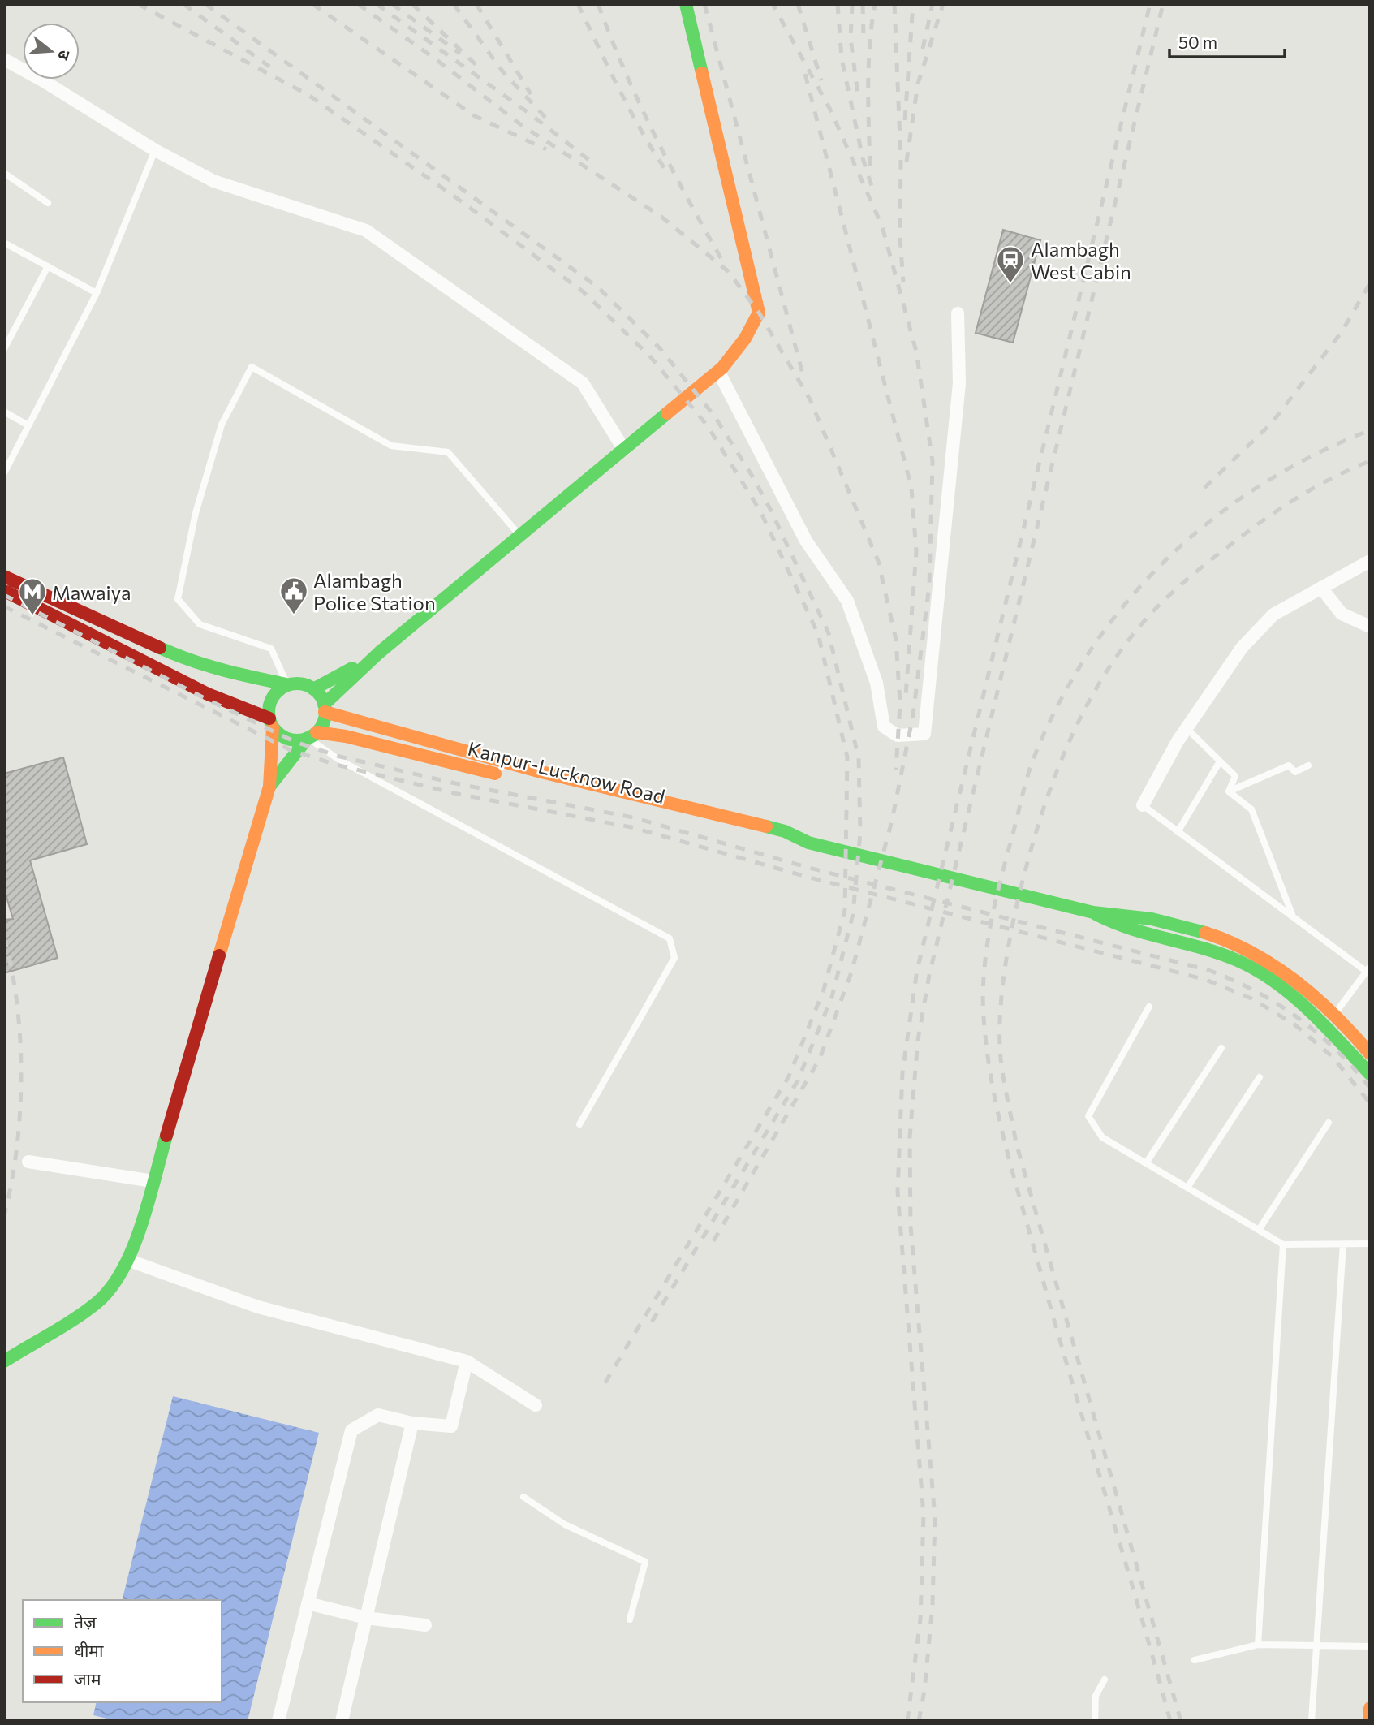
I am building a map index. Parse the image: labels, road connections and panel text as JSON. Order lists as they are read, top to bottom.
{
  "streets": {
    "main road": ["Kanpur-Lucknow Road"]
  },
  "places": {
    "station": ["Alambagh West Cabin"],
    "public building": ["Alambagh Police Station"],
    "metro station": ["Mawaiya"]
  },
  "legend": ["तेज़", "धीमा", "जाम"],
  "scale_bar": "50 m",
  "north": "right"
}
